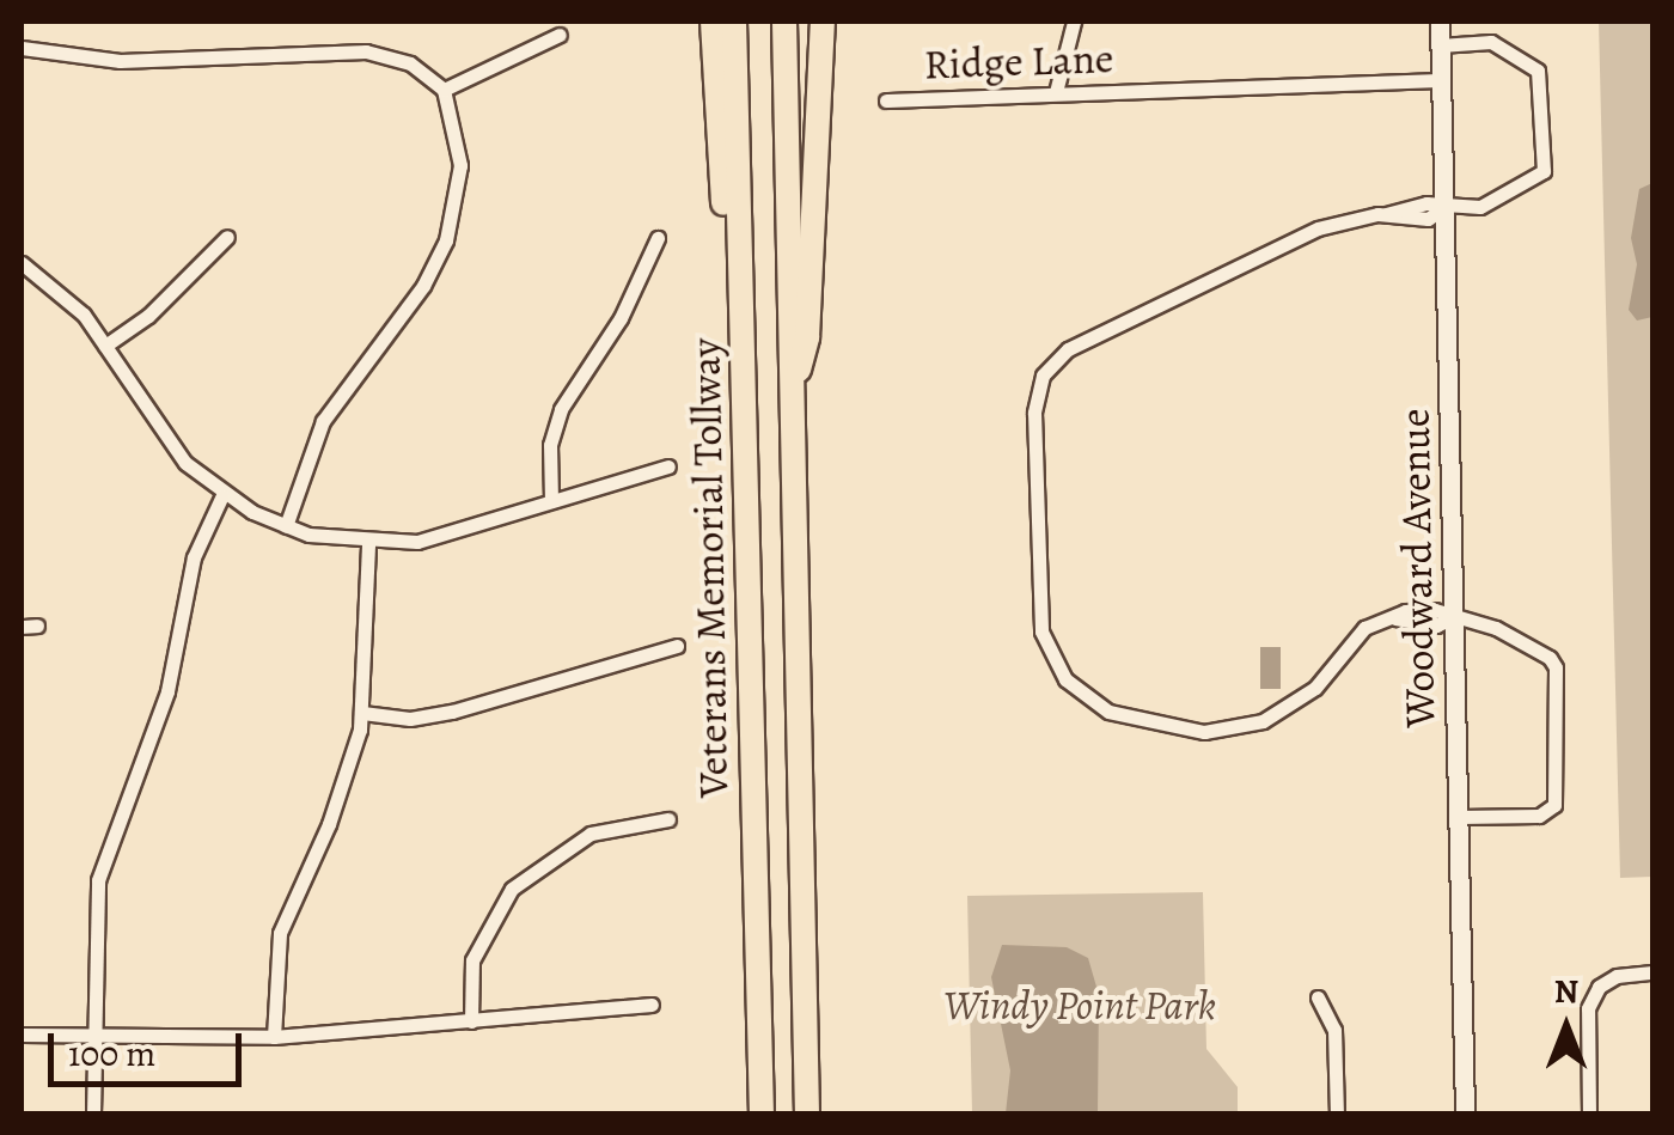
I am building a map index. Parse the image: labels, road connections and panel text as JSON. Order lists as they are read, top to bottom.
{
  "streets": {
    "highway": ["Veterans Memorial Tollway"],
    "main road": ["Woodward Avenue"],
    "street": ["Ridge Lane"]
  },
  "crossings": [
    ["Ridge Lane", "Woodward Avenue"]
  ],
  "parks": ["Windy Point Park"],
  "scale_bar": "100 m",
  "north": "top"
}
